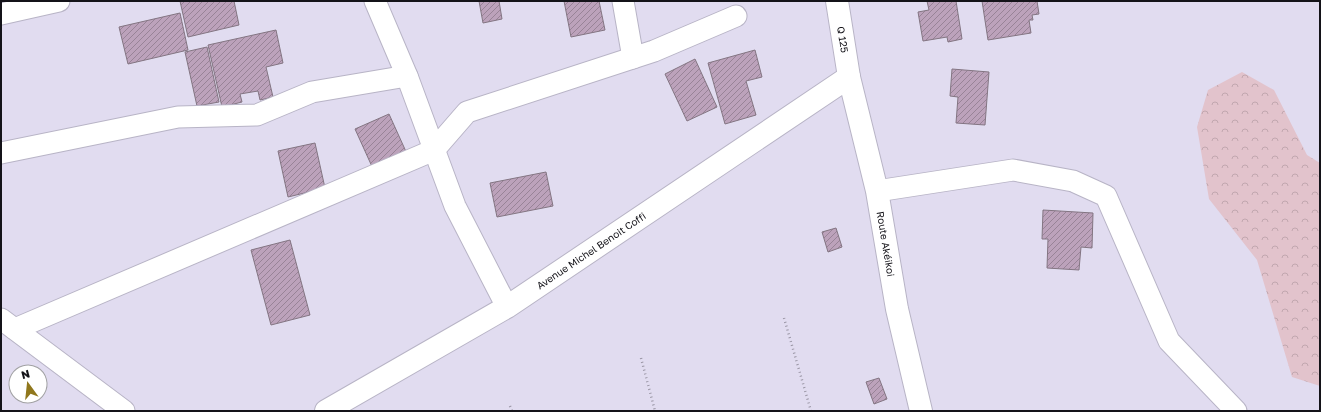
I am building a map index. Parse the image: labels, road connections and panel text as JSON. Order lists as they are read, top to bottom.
{
  "streets": {
    "street": ["Q 125", "Route Akéikoi", "Avenue Michel Benoit Coffi"]
  },
  "crossings": [
    ["Q 125", "Route Akéikoi"],
    ["Q 125", "Avenue Michel Benoit Coffi"],
    ["Route Akéikoi", "Avenue Michel Benoit Coffi"]
  ],
  "north": "top"
}
